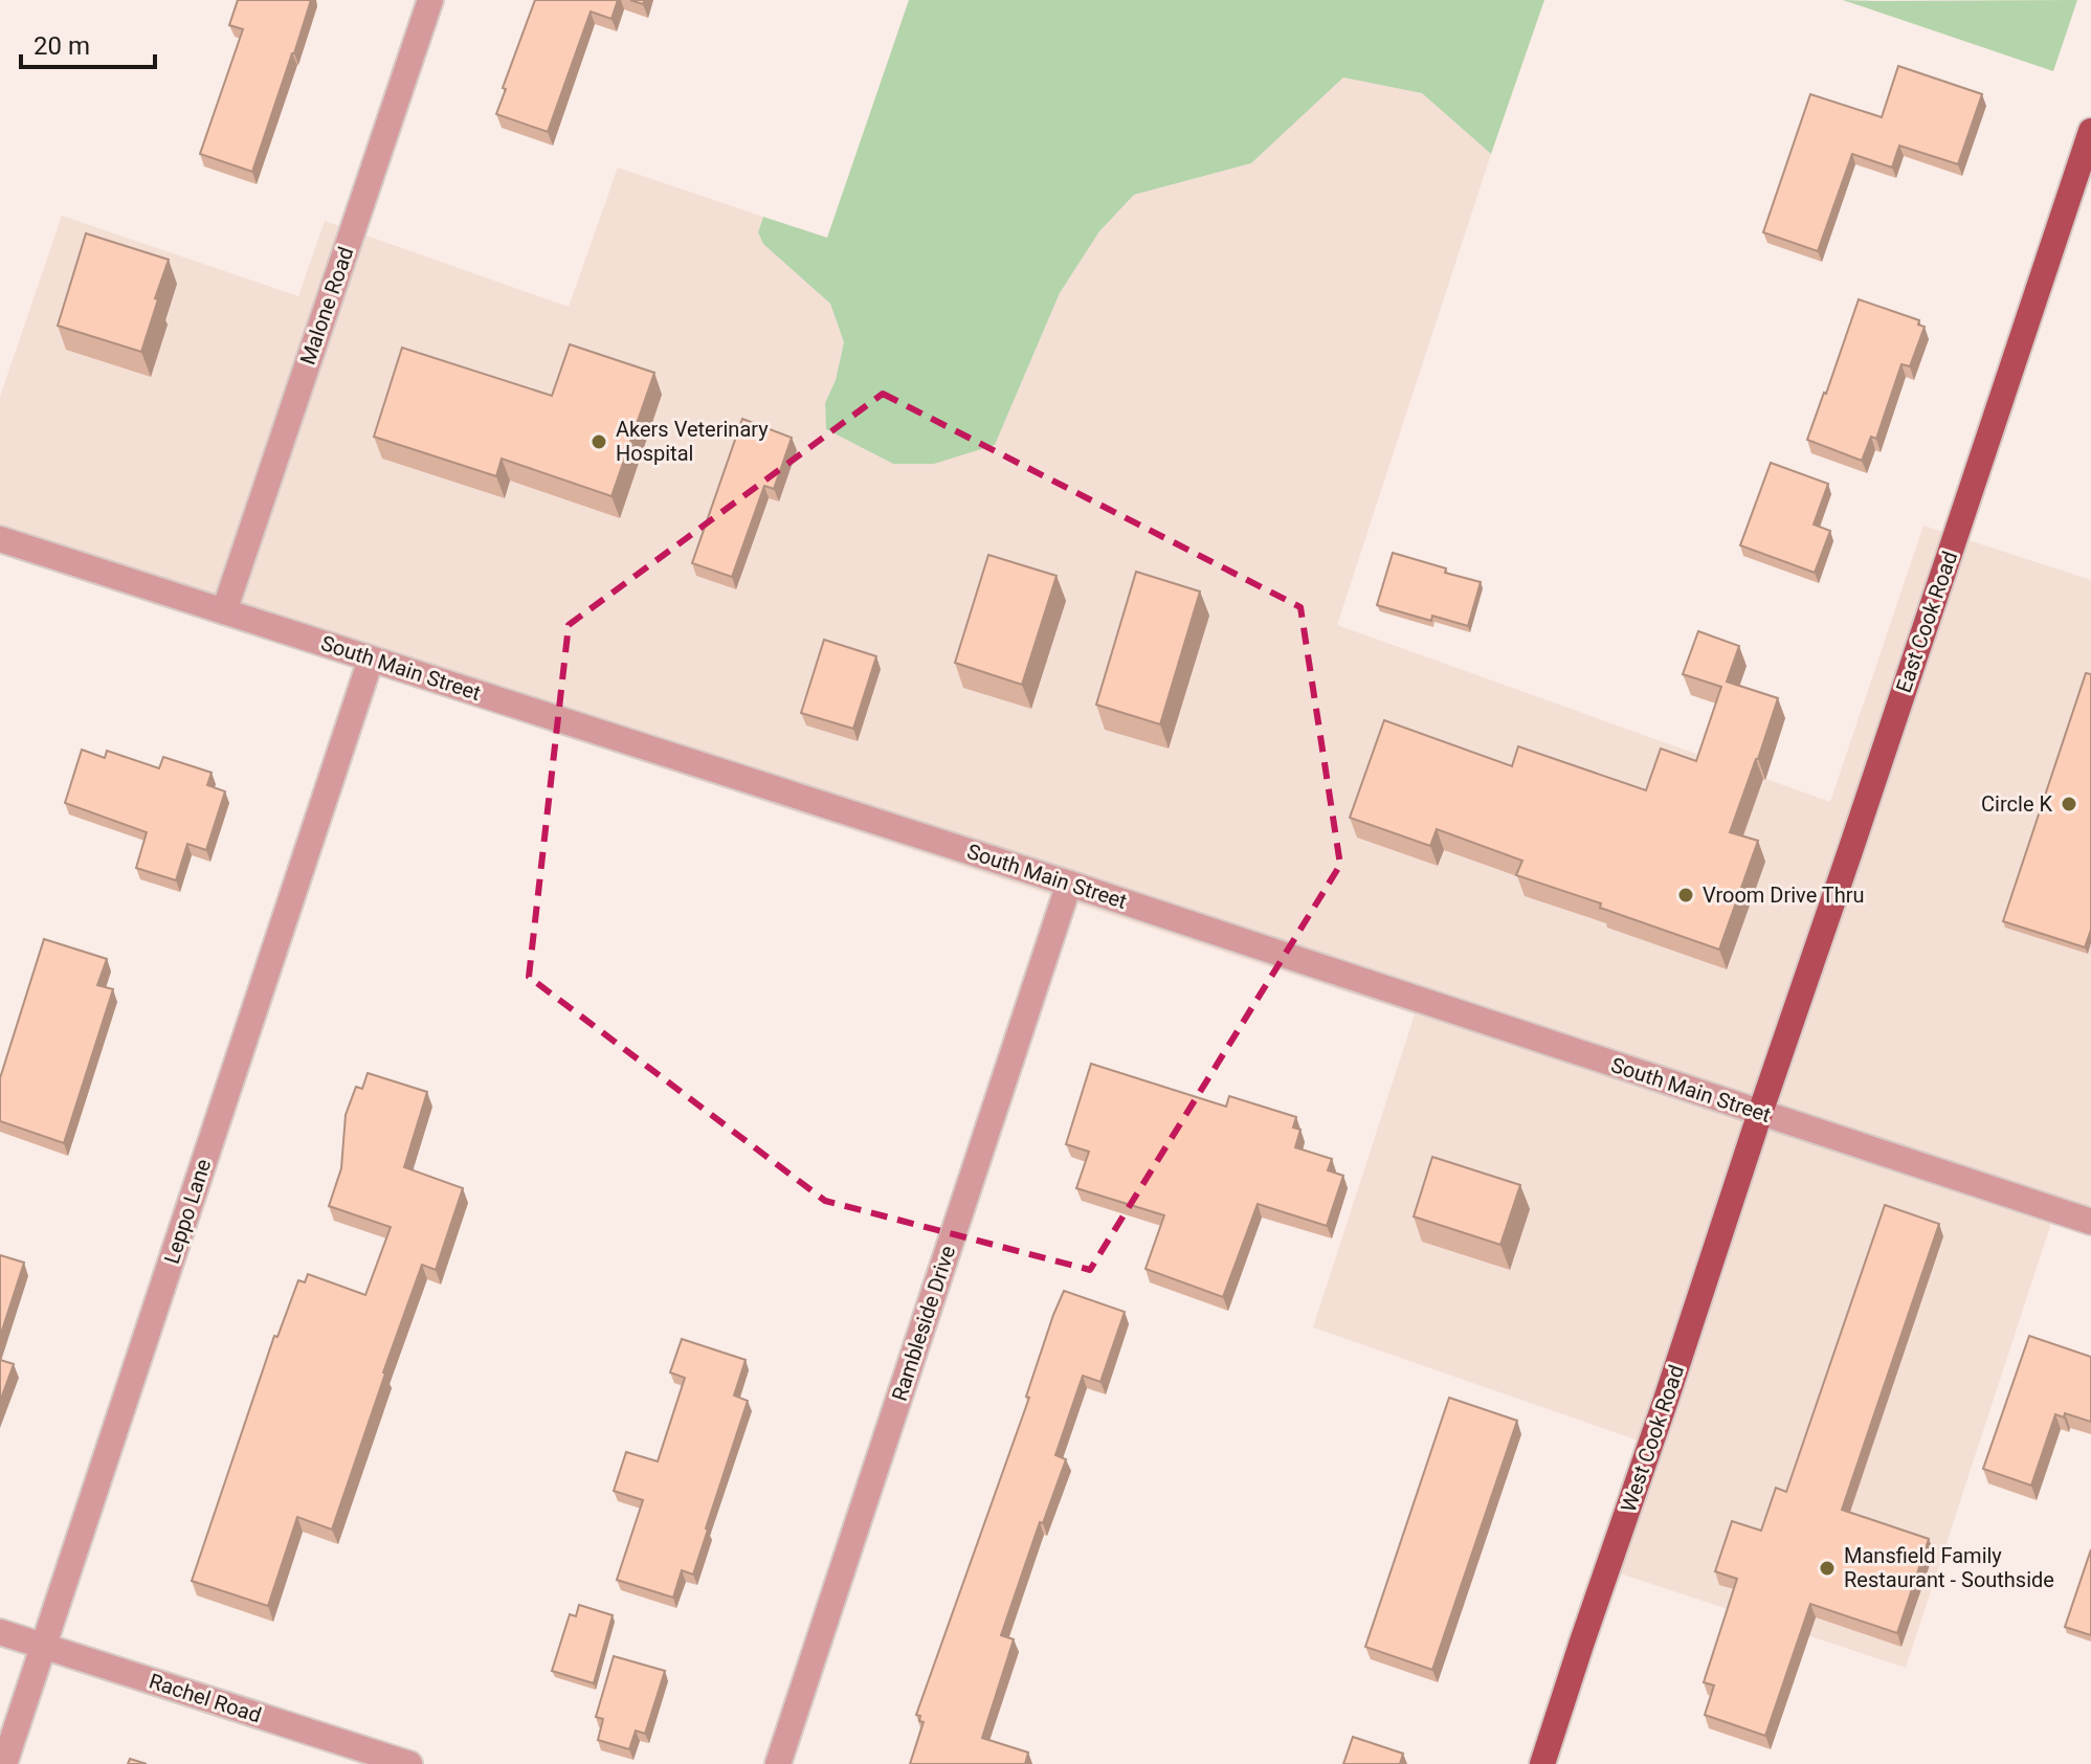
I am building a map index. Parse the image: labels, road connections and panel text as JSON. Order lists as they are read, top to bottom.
{
  "streets": {
    "main road": ["East Cook Road", "West Cook Road"],
    "street": [
      "Malone Road",
      "South Main Street",
      "Leppo Lane",
      "Rambleside Drive",
      "Rachel Road"
    ]
  },
  "crossings": [
    ["Malone Road", "South Main Street"],
    ["East Cook Road", "South Main Street"],
    ["East Cook Road", "West Cook Road"],
    ["South Main Street", "Leppo Lane"],
    ["South Main Street", "Rambleside Drive"],
    ["South Main Street", "West Cook Road"],
    ["Leppo Lane", "Rachel Road"]
  ],
  "places": [
    "Akers Veterinary Hospital",
    "Circle K",
    "Vroom Drive Thru",
    "Mansfield Family Restaurant - Southside"
  ],
  "scale_bar": "20 m"
}
